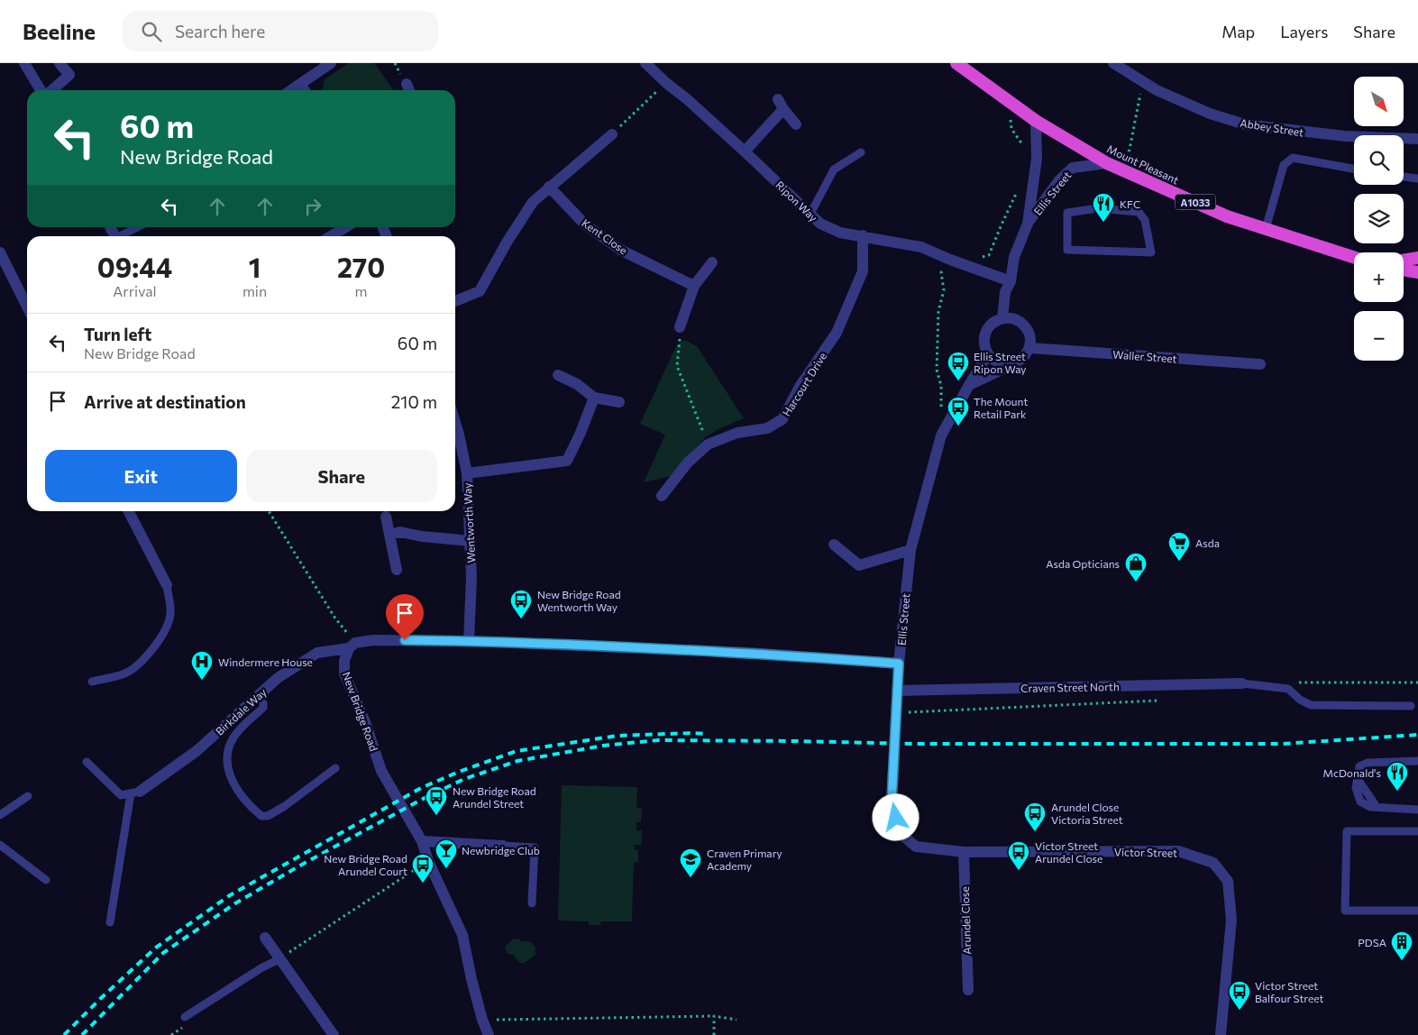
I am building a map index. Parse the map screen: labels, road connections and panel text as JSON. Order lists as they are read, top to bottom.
{
  "streets": {
    "highway": ["Mount Pleasant", "A1033"],
    "street": [
      "Abbey Street",
      "Ellis Street",
      "Ripon Way",
      "Kent Close",
      "Waller Street",
      "Harcourt Drive",
      "Wentworth Way",
      "Craven Street North",
      "Birkdale Way",
      "New Bridge Road",
      "Victor Street",
      "Arundel Close"
    ]
  },
  "crossings": [
    ["Mount Pleasant", "Ellis Street"],
    ["Ellis Street", "Ripon Way"],
    ["Ellis Street", "Waller Street"],
    ["Ellis Street", "Craven Street North"],
    ["Ellis Street", "Victor Street"],
    ["Ellis Street", "Arundel Close"],
    ["Ripon Way", "Harcourt Drive"],
    ["Birkdale Way", "New Bridge Road"]
  ],
  "places": {
    "restaurant": ["KFC", "McDonald's"],
    "bus stop": [
      "Ellis Street Ripon Way",
      "The Mount Retail Park",
      "New Bridge Road Wentworth Way",
      "New Bridge Road Arundel Street",
      "Arundel Close Victoria Street",
      "Victor Street Arundel Close",
      "New Bridge Road Arundel Court",
      "Victor Street Balfour Street"
    ],
    "supermarket": ["Asda"],
    "shop": ["Asda Opticians"],
    "hospital": ["Windermere House"],
    "bar": ["Newbridge Club"],
    "school or university": ["Craven Primary Academy"],
    "building": ["PDSA"]
  },
  "north": "bottom right",
  "page": {
    "header": "Beeline",
    "search": "Search here",
    "nav": ["Map", "Layers", "Share"],
    "map_buttons": ["+", "−"],
    "turn": ["60 m", "New Bridge Road"],
    "eta": [
      "09:44",
      "Arrival",
      "1",
      "min",
      "270",
      "m"
    ],
    "list": [
      {
        "name": "Turn left",
        "note": "New Bridge Road",
        "value": "60 m"
      },
      {
        "name": "Arrive at destination",
        "value": "210 m"
      }
    ],
    "buttons": ["Exit", "Share"]
  }
}
